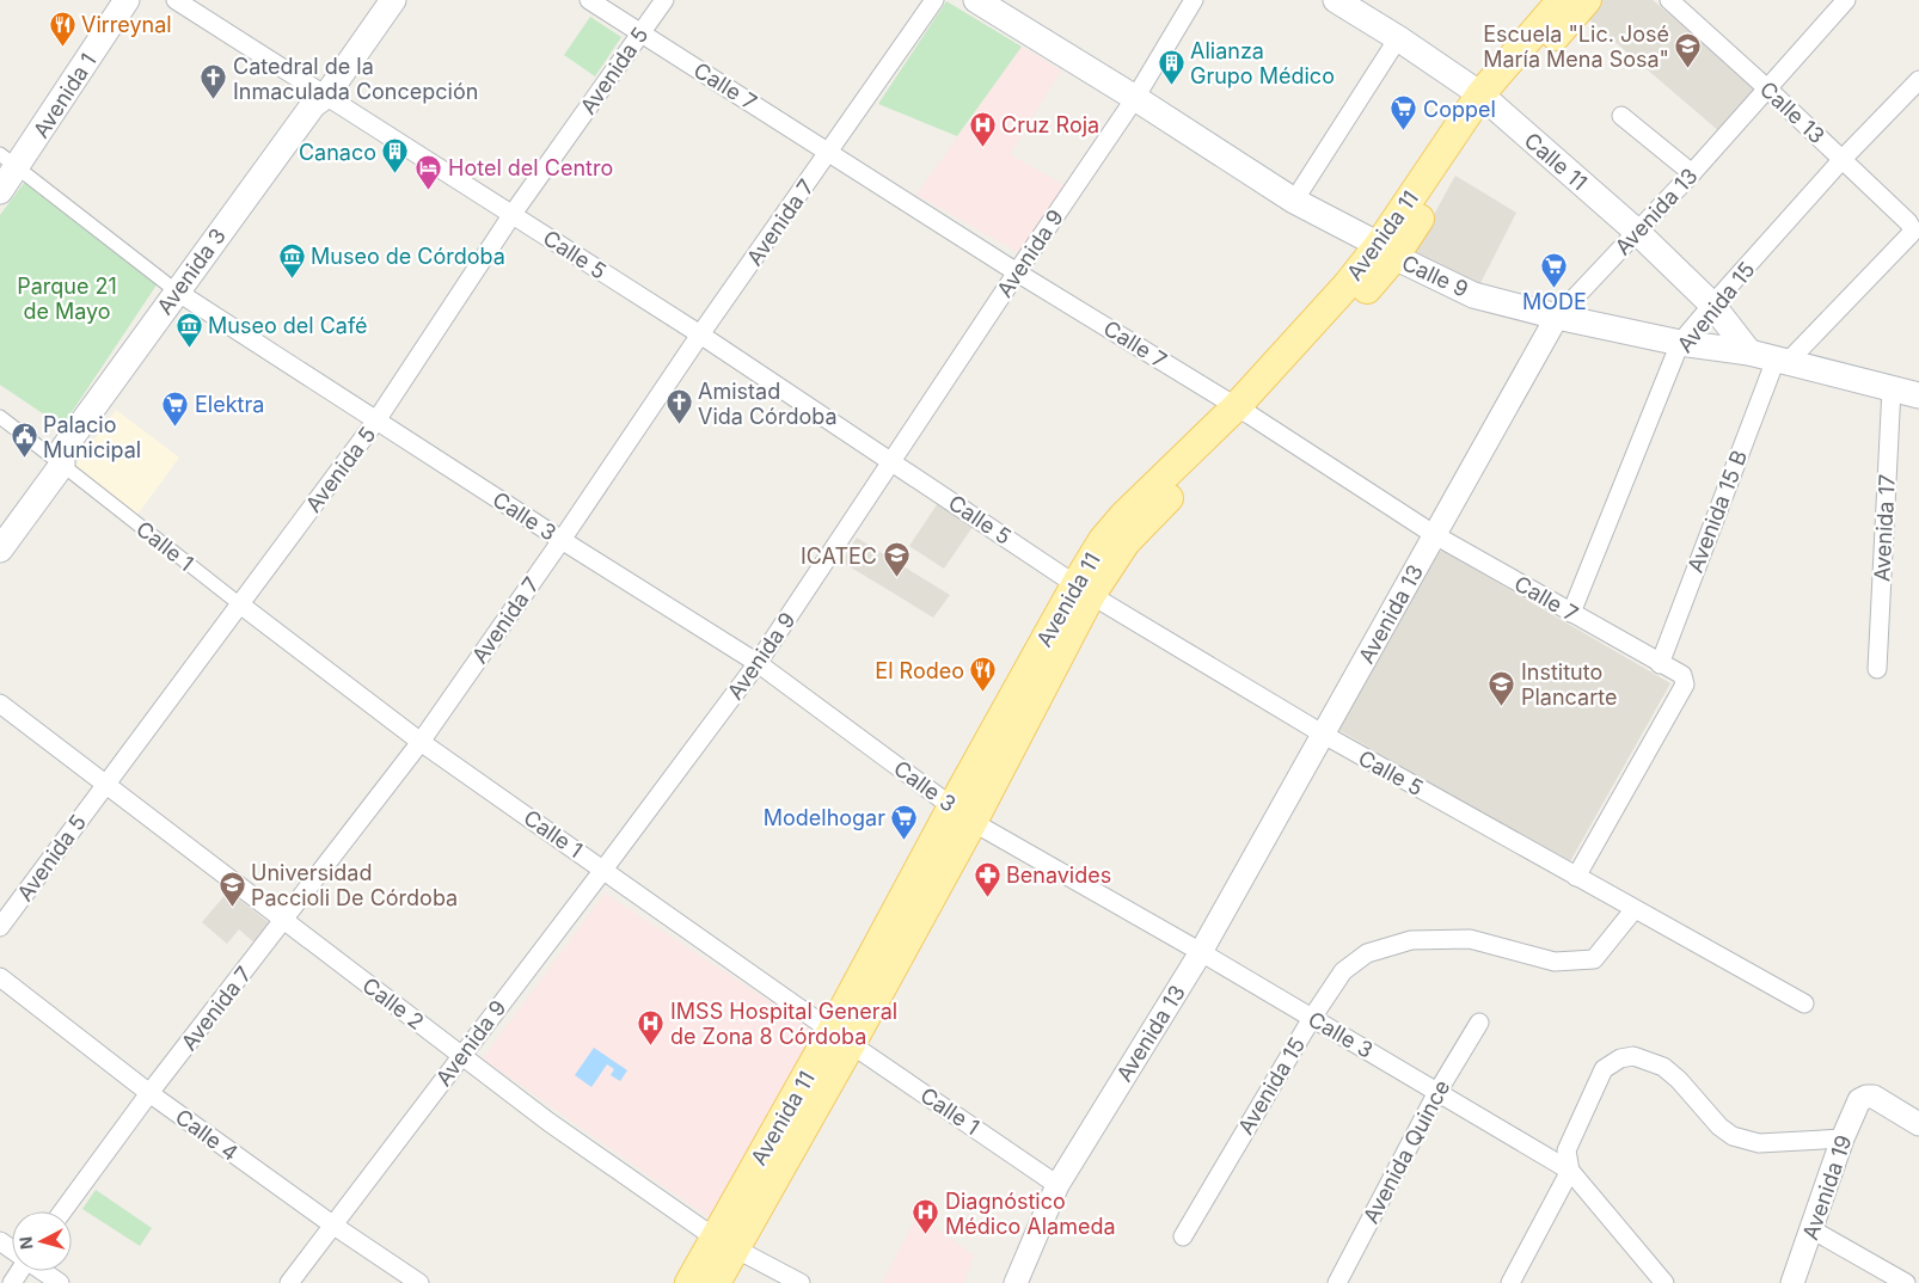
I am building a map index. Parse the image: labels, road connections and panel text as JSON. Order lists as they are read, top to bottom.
{
  "streets": {
    "main road": [
      "Avenida 1",
      "Calle 11",
      "Avenida 11",
      "Avenida 3",
      "Calle 9"
    ],
    "street": [
      "Avenida 5",
      "Calle 7",
      "Calle 13",
      "Avenida 13",
      "Avenida 7",
      "Avenida 9",
      "Calle 5",
      "Avenida 15",
      "Avenida 15 B",
      "Calle 3",
      "Avenida 17",
      "Calle 1",
      "Calle 2",
      "Calle 4",
      "Avenida Quince",
      "Avenida 19"
    ]
  },
  "crossings": [
    ["Avenida 5", "Calle 7"],
    ["Avenida 5", "Calle 5"],
    ["Avenida 5", "Calle 3"],
    ["Avenida 5", "Calle 1"],
    ["Avenida 5", "Calle 2"],
    ["Calle 7", "Avenida 13"],
    ["Calle 7", "Avenida 7"],
    ["Calle 7", "Avenida 11"],
    ["Calle 7", "Avenida 9"],
    ["Calle 7", "Calle 5"],
    ["Calle 7", "Avenida 15"],
    ["Calle 7", "Avenida 15 B"],
    ["Calle 13", "Avenida 13"],
    ["Calle 13", "Calle 9"],
    ["Calle 13", "Avenida 15"],
    ["Calle 13", "Avenida 15 B"],
    ["Calle 11", "Avenida 13"],
    ["Calle 11", "Avenida 11"],
    ["Calle 11", "Calle 9"],
    ["Calle 11", "Avenida 15"],
    ["Avenida 13", "Calle 5"],
    ["Avenida 13", "Calle 9"],
    ["Avenida 13", "Calle 3"],
    ["Avenida 13", "Calle 1"],
    ["Avenida 7", "Calle 5"],
    ["Avenida 7", "Calle 3"],
    ["Avenida 7", "Calle 1"],
    ["Avenida 7", "Calle 2"],
    ["Avenida 7", "Calle 4"],
    ["Avenida 11", "Calle 5"],
    ["Avenida 11", "Calle 9"],
    ["Avenida 11", "Calle 3"],
    ["Avenida 11", "Calle 1"],
    ["Avenida 11", "Calle 2"],
    ["Avenida 9", "Calle 5"],
    ["Avenida 9", "Calle 9"],
    ["Avenida 9", "Calle 3"],
    ["Avenida 9", "Calle 1"],
    ["Avenida 9", "Calle 2"],
    ["Avenida 9", "Calle 4"],
    ["Calle 5", "Avenida 3"],
    ["Calle 5", "Avenida 15"],
    ["Avenida 3", "Calle 3"],
    ["Avenida 3", "Calle 1"],
    ["Calle 9", "Avenida 15"],
    ["Calle 9", "Avenida 15 B"],
    ["Calle 9", "Avenida 17"],
    ["Avenida 15", "Calle 3"],
    ["Calle 3", "Avenida Quince"]
  ],
  "parks": ["Parque 21 de Mayo"],
  "places": {
    "restaurant": ["Virreynal", "El Rodeo"],
    "school or university": [
      "Escuela \"Lic. José María Mena Sosa\"",
      "ICATEC",
      "Instituto Plancarte",
      "Universidad Paccioli De Córdoba"
    ],
    "building": ["Alianza Grupo Médico", "Canaco"],
    "church": ["Catedral de la Inmaculada Concepción", "Amistad Vida Córdoba"],
    "supermarket": [
      "Coppel",
      "MODE",
      "Elektra",
      "Modelhogar"
    ],
    "hospital": ["Cruz Roja", "IMSS Hospital General de Zona 8 Córdoba", "Diagnóstico Médico Alameda"],
    "hotel": ["Hotel del Centro"],
    "museum": ["Museo de Córdoba", "Museo del Café"],
    "public building": ["Palacio Municipal"],
    "pharmacy": ["Benavides"]
  },
  "north": "left"
}
